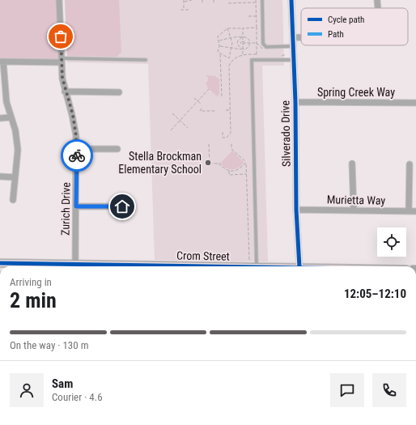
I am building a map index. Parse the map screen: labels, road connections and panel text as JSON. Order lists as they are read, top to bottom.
{
  "streets": {
    "street": [
      "Spring Creek Way",
      "Silverado Drive",
      "Murietta Way",
      "Zurich Drive",
      "Crom Street"
    ]
  },
  "crossings": [
    ["Spring Creek Way", "Silverado Drive"],
    ["Silverado Drive", "Murietta Way"],
    ["Zurich Drive", "Crom Street"]
  ],
  "places": ["Stella Brockman Elementary School"],
  "legend": ["Cycle path", "Path"],
  "page": {
    "heading": ["2 min", "Arriving in", "12:05–12:10"],
    "panel": ["Sam", "Courier · 4.6"],
    "bar": "On the way · 130 m"
  }
}
